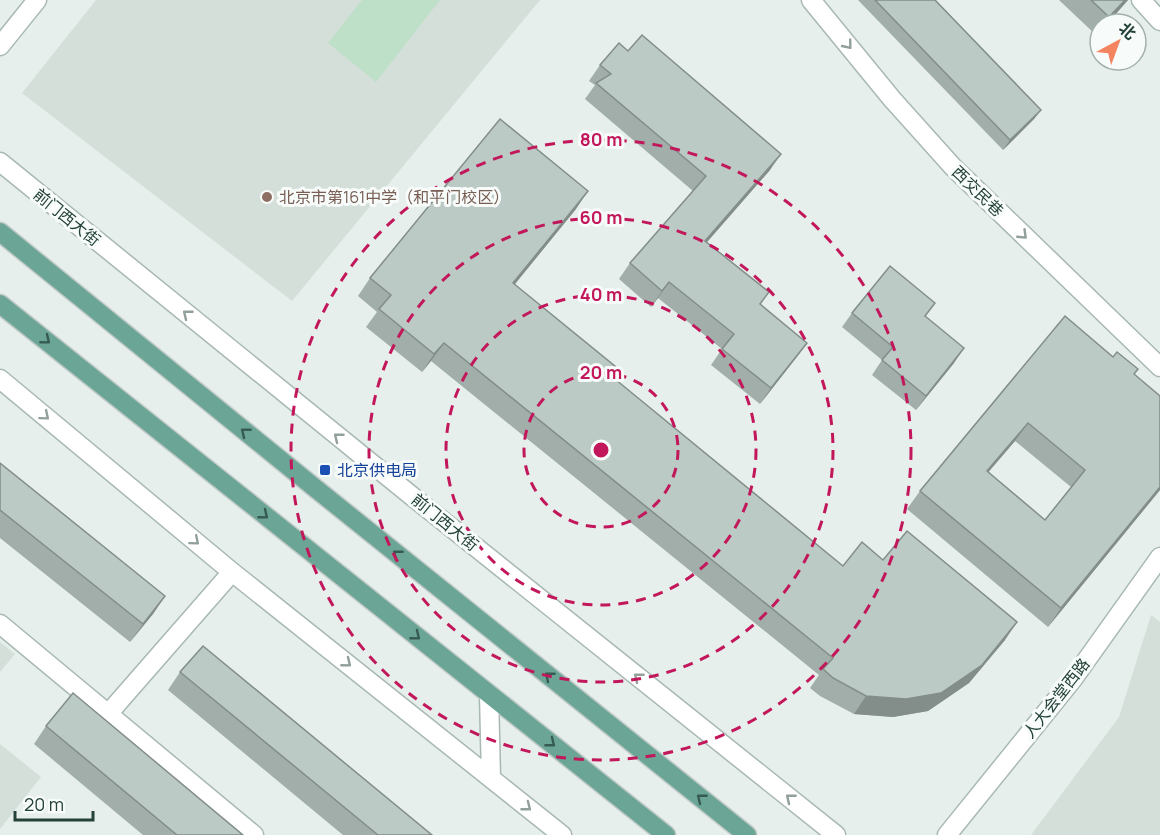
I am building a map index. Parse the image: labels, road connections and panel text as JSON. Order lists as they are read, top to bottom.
{
  "streets": {
    "street": ["西交民巷", "前门西大街", "人大会堂西路"]
  },
  "one_way": ["西交民巷", "前门西大街"],
  "places": {
    "other": ["北京市第161中学（和平门校区）"],
    "transit": ["北京供电局"]
  },
  "scale_bar": "20 m",
  "north": "top right",
  "rings": [
    "80 m",
    "60 m",
    "40 m",
    "20 m"
  ]
}
